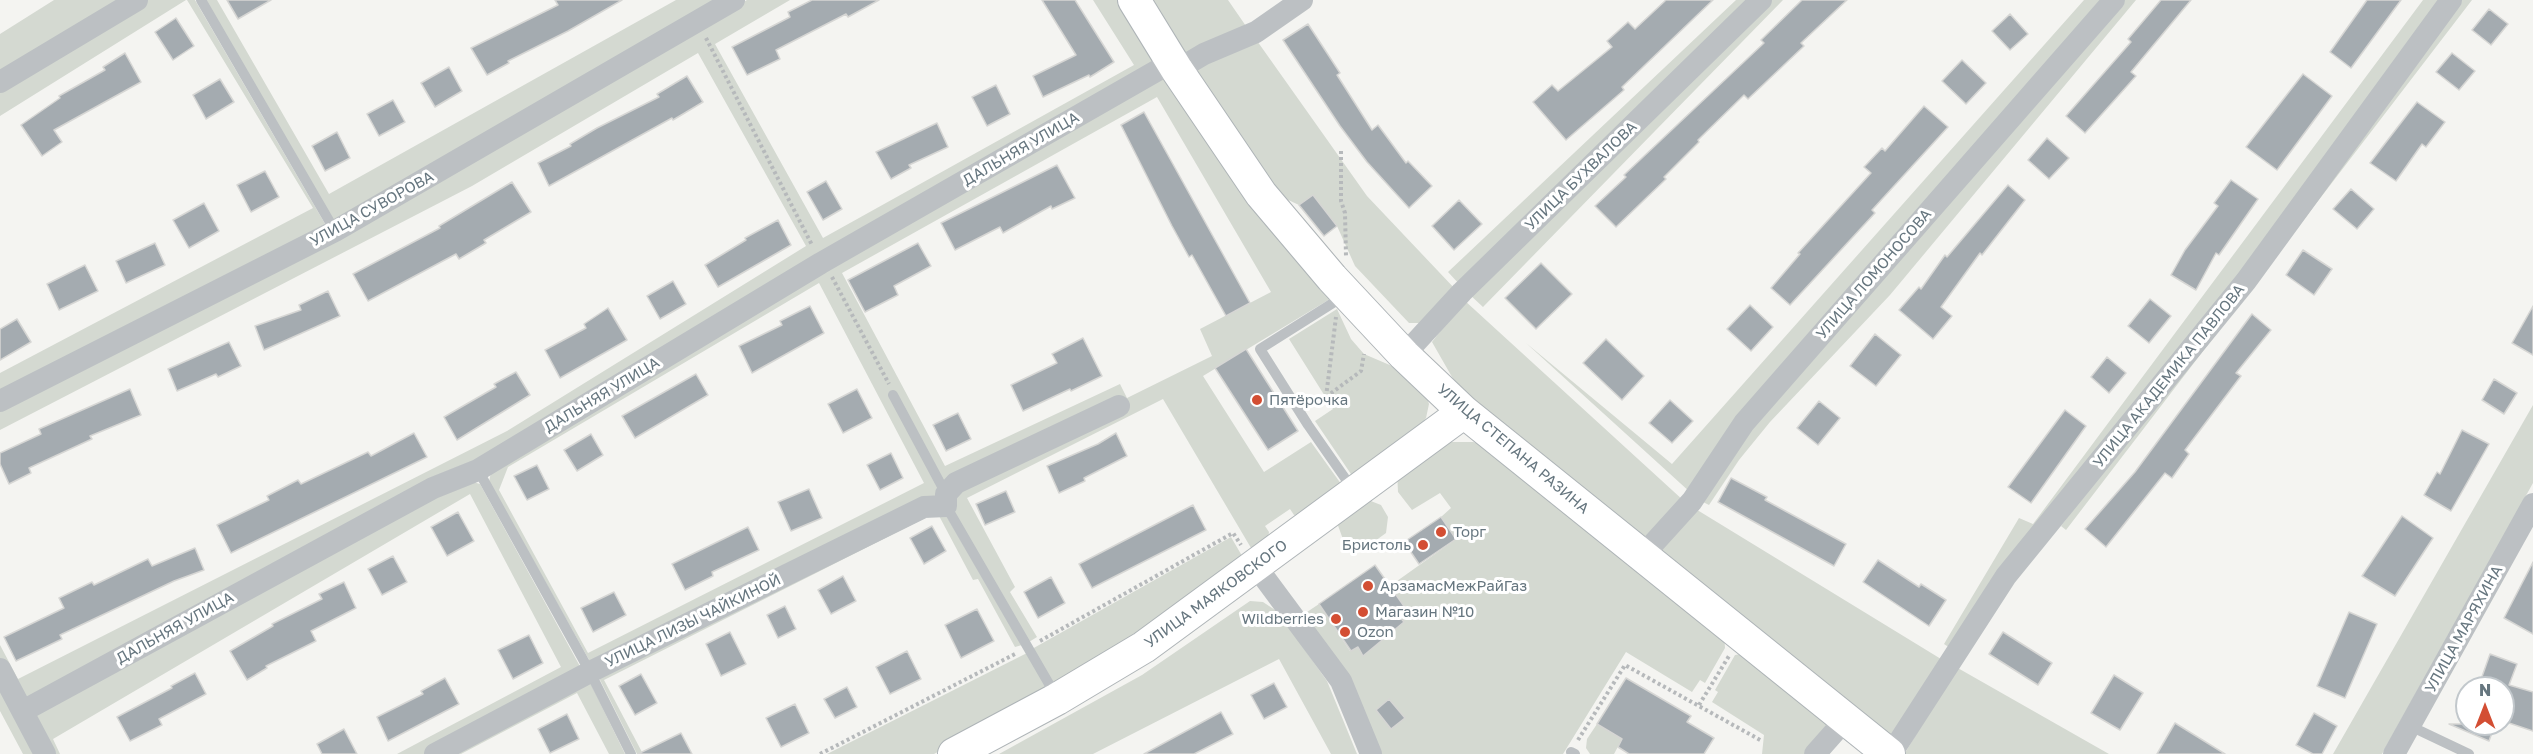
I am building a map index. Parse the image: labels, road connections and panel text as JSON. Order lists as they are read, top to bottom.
{
  "streets": {
    "main road": ["УЛИЦА СТЕПАНА РАЗИНА", "УЛИЦА МАЯКОВСКОГО"],
    "street": [
      "ДАЛЬНЯЯ УЛИЦА",
      "УЛИЦА БУХВАЛОВА",
      "УЛИЦА СУВОРОВА",
      "УЛИЦА ЛОМОНОСОВА",
      "УЛИЦА АКАДЕМИКА ПАВЛОВА",
      "УЛИЦА ЛИЗЫ ЧАЙКИНОЙ",
      "УЛИЦА МАРЯХИНА"
    ]
  },
  "crossings": [
    ["ДАЛЬНЯЯ УЛИЦА", "УЛИЦА СТЕПАНА РАЗИНА"],
    ["УЛИЦА БУХВАЛОВА", "УЛИЦА СТЕПАНА РАЗИНА"],
    ["УЛИЦА ЛОМОНОСОВА", "УЛИЦА СТЕПАНА РАЗИНА"],
    ["УЛИЦА АКАДЕМИКА ПАВЛОВА", "УЛИЦА СТЕПАНА РАЗИНА"],
    ["УЛИЦА СТЕПАНА РАЗИНА", "УЛИЦА МАЯКОВСКОГО"]
  ],
  "places": [
    "Пятёрочка",
    "Торг",
    "Бристоль",
    "АрзамасМежРайГаз",
    "Магазин №10",
    "Wildberries",
    "Ozon"
  ],
  "north": "top"
}
